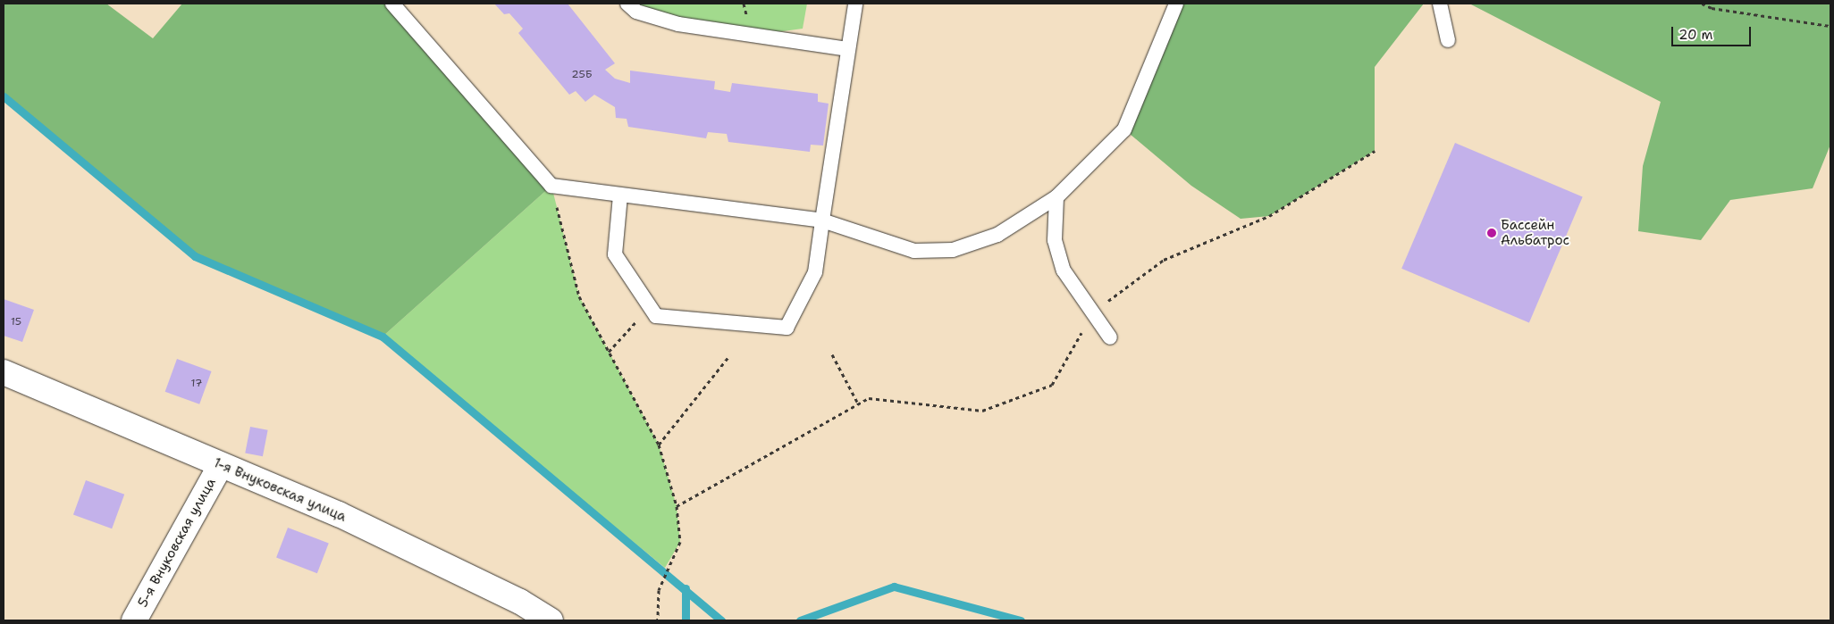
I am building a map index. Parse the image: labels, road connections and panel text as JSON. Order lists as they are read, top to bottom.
{
  "streets": {
    "street": ["1-я Внуковская улица", "5-я Внуковская улица"]
  },
  "crossings": [
    ["1-я Внуковская улица", "5-я Внуковская улица"]
  ],
  "places": ["Бассейн Альбатрос"],
  "house_numbers": ["25Б", "15", "17"],
  "scale_bar": "20 m"
}
